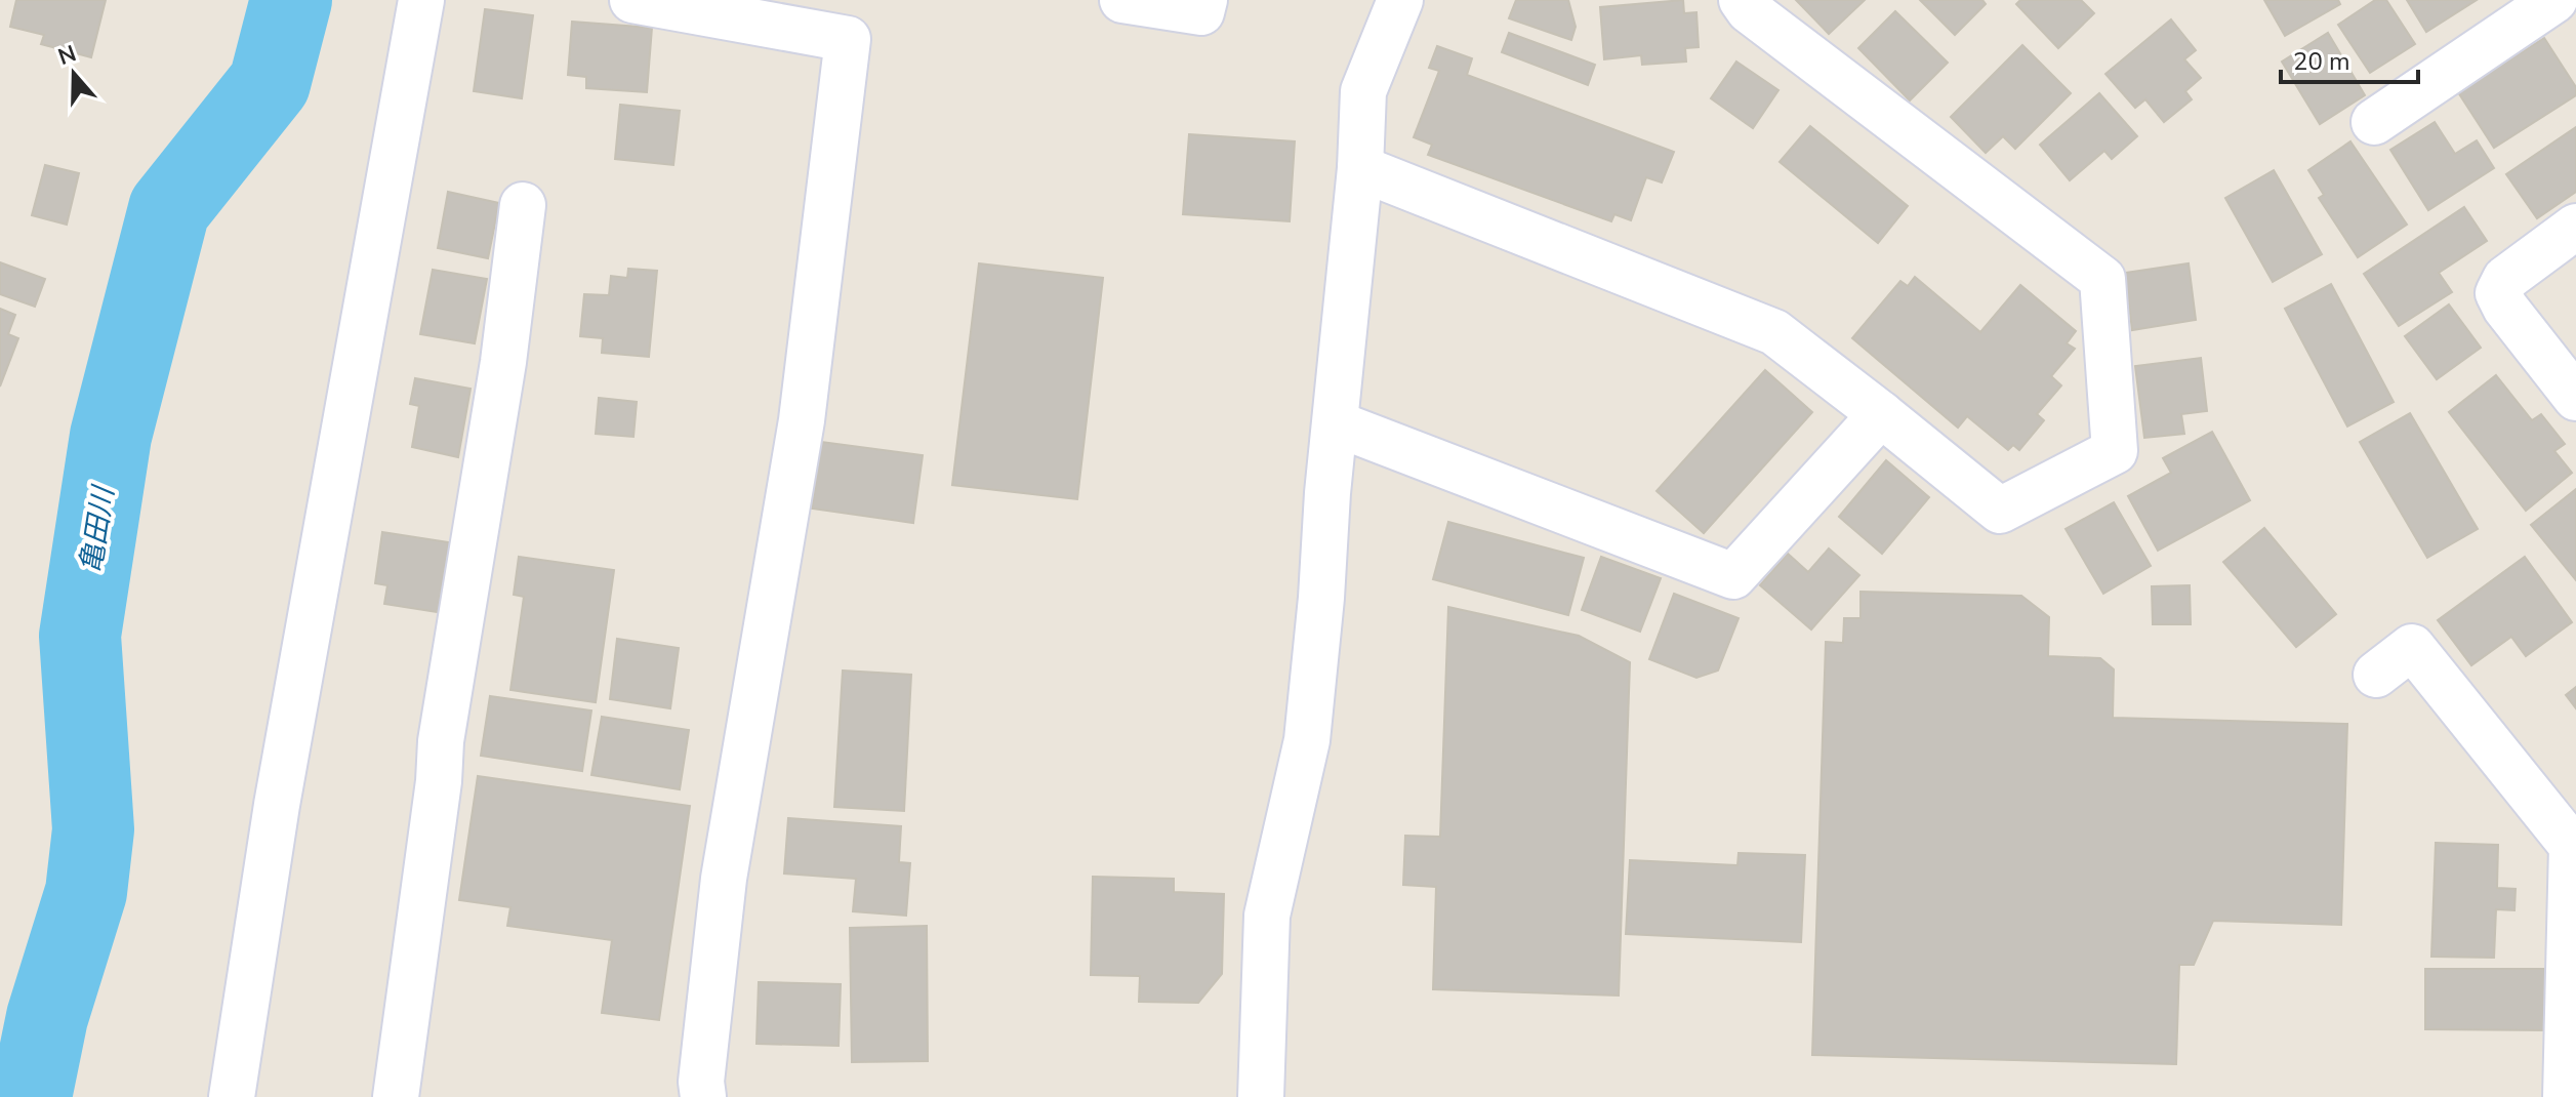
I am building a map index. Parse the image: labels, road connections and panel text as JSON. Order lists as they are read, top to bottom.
{
  "water": ["亀田川"],
  "scale_bar": "20 m",
  "north": "top"
}
